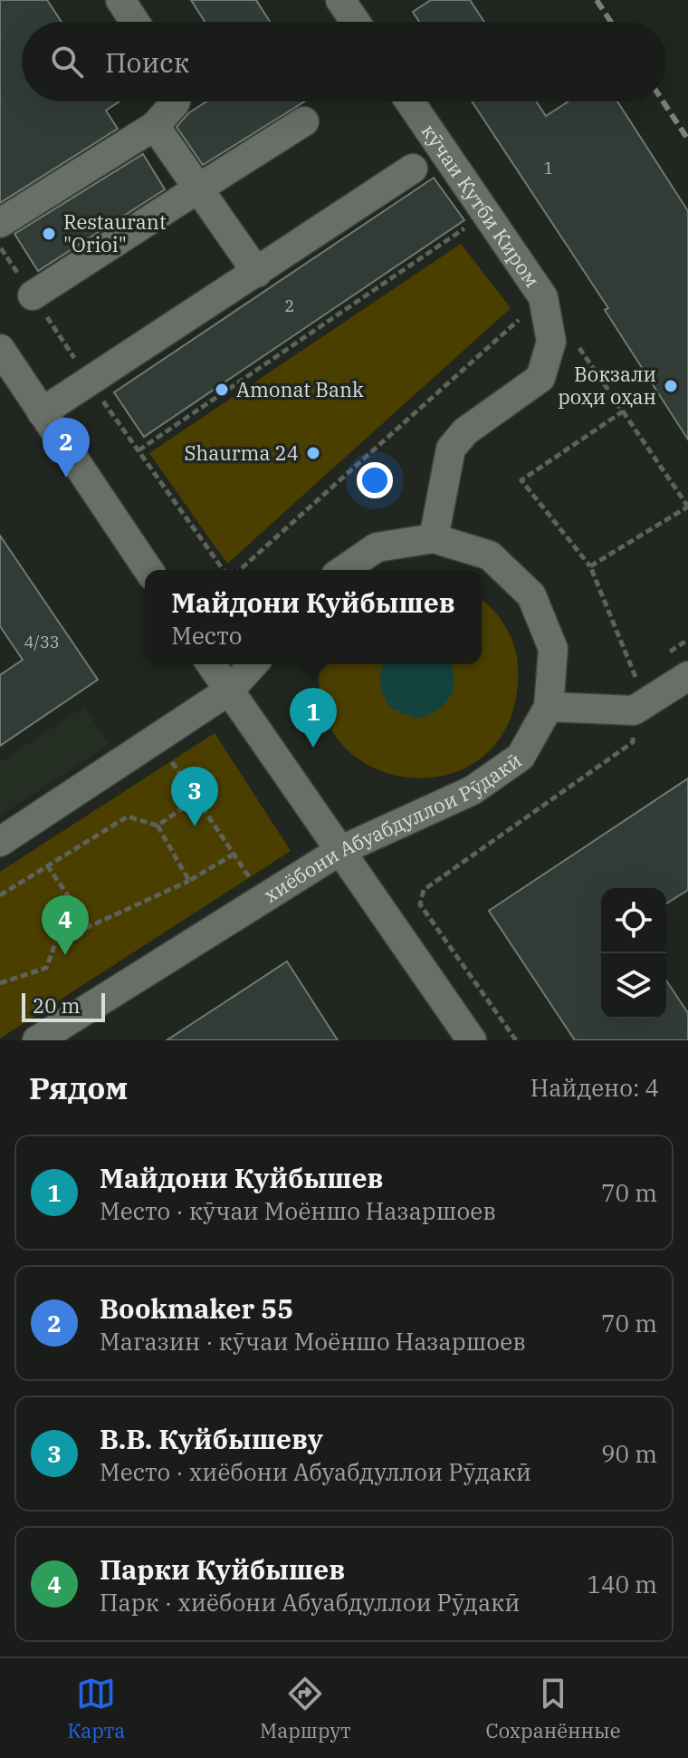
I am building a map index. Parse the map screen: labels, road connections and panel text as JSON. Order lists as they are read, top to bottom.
{
  "streets": {
    "street": ["кӯчаи Кутби Киром", "хиёбони Абуабдуллои Рӯдакӣ"]
  },
  "crossings": [
    ["кӯчаи Кутби Киром", "хиёбони Абуабдуллои Рӯдакӣ"]
  ],
  "places": [
    "Restaurant \"Orioi\"",
    "Вокзали роҳи оҳан",
    "Amonat Bank",
    "Shaurma 24"
  ],
  "house_numbers": ["1", "2", "4/33"],
  "scale_bar": "20 m",
  "page": {
    "search": "Поиск",
    "pins": [
      "2",
      "1",
      "3",
      "4"
    ],
    "popup": ["Майдони Куйбышев", "Место"],
    "scale": "20 m",
    "heading": ["Рядом", "Найдено: 4"],
    "list": [
      {
        "mark": "1",
        "name": "Майдони Куйбышев",
        "note": "Место · кӯчаи Моёншо Назаршоев",
        "value": "70 m"
      },
      {
        "mark": "2",
        "name": "Bookmaker 55",
        "note": "Магазин · кӯчаи Моёншо Назаршоев",
        "value": "70 m"
      },
      {
        "mark": "3",
        "name": "В.В. Куйбышеву",
        "note": "Место · хиёбони Абуабдуллои Рӯдакӣ",
        "value": "90 m"
      },
      {
        "mark": "4",
        "name": "Парки Куйбышев",
        "note": "Парк · хиёбони Абуабдуллои Рӯдакӣ",
        "value": "140 m"
      }
    ],
    "nav": ["Карта", "Маршрут", "Сохранённые"]
  }
}
